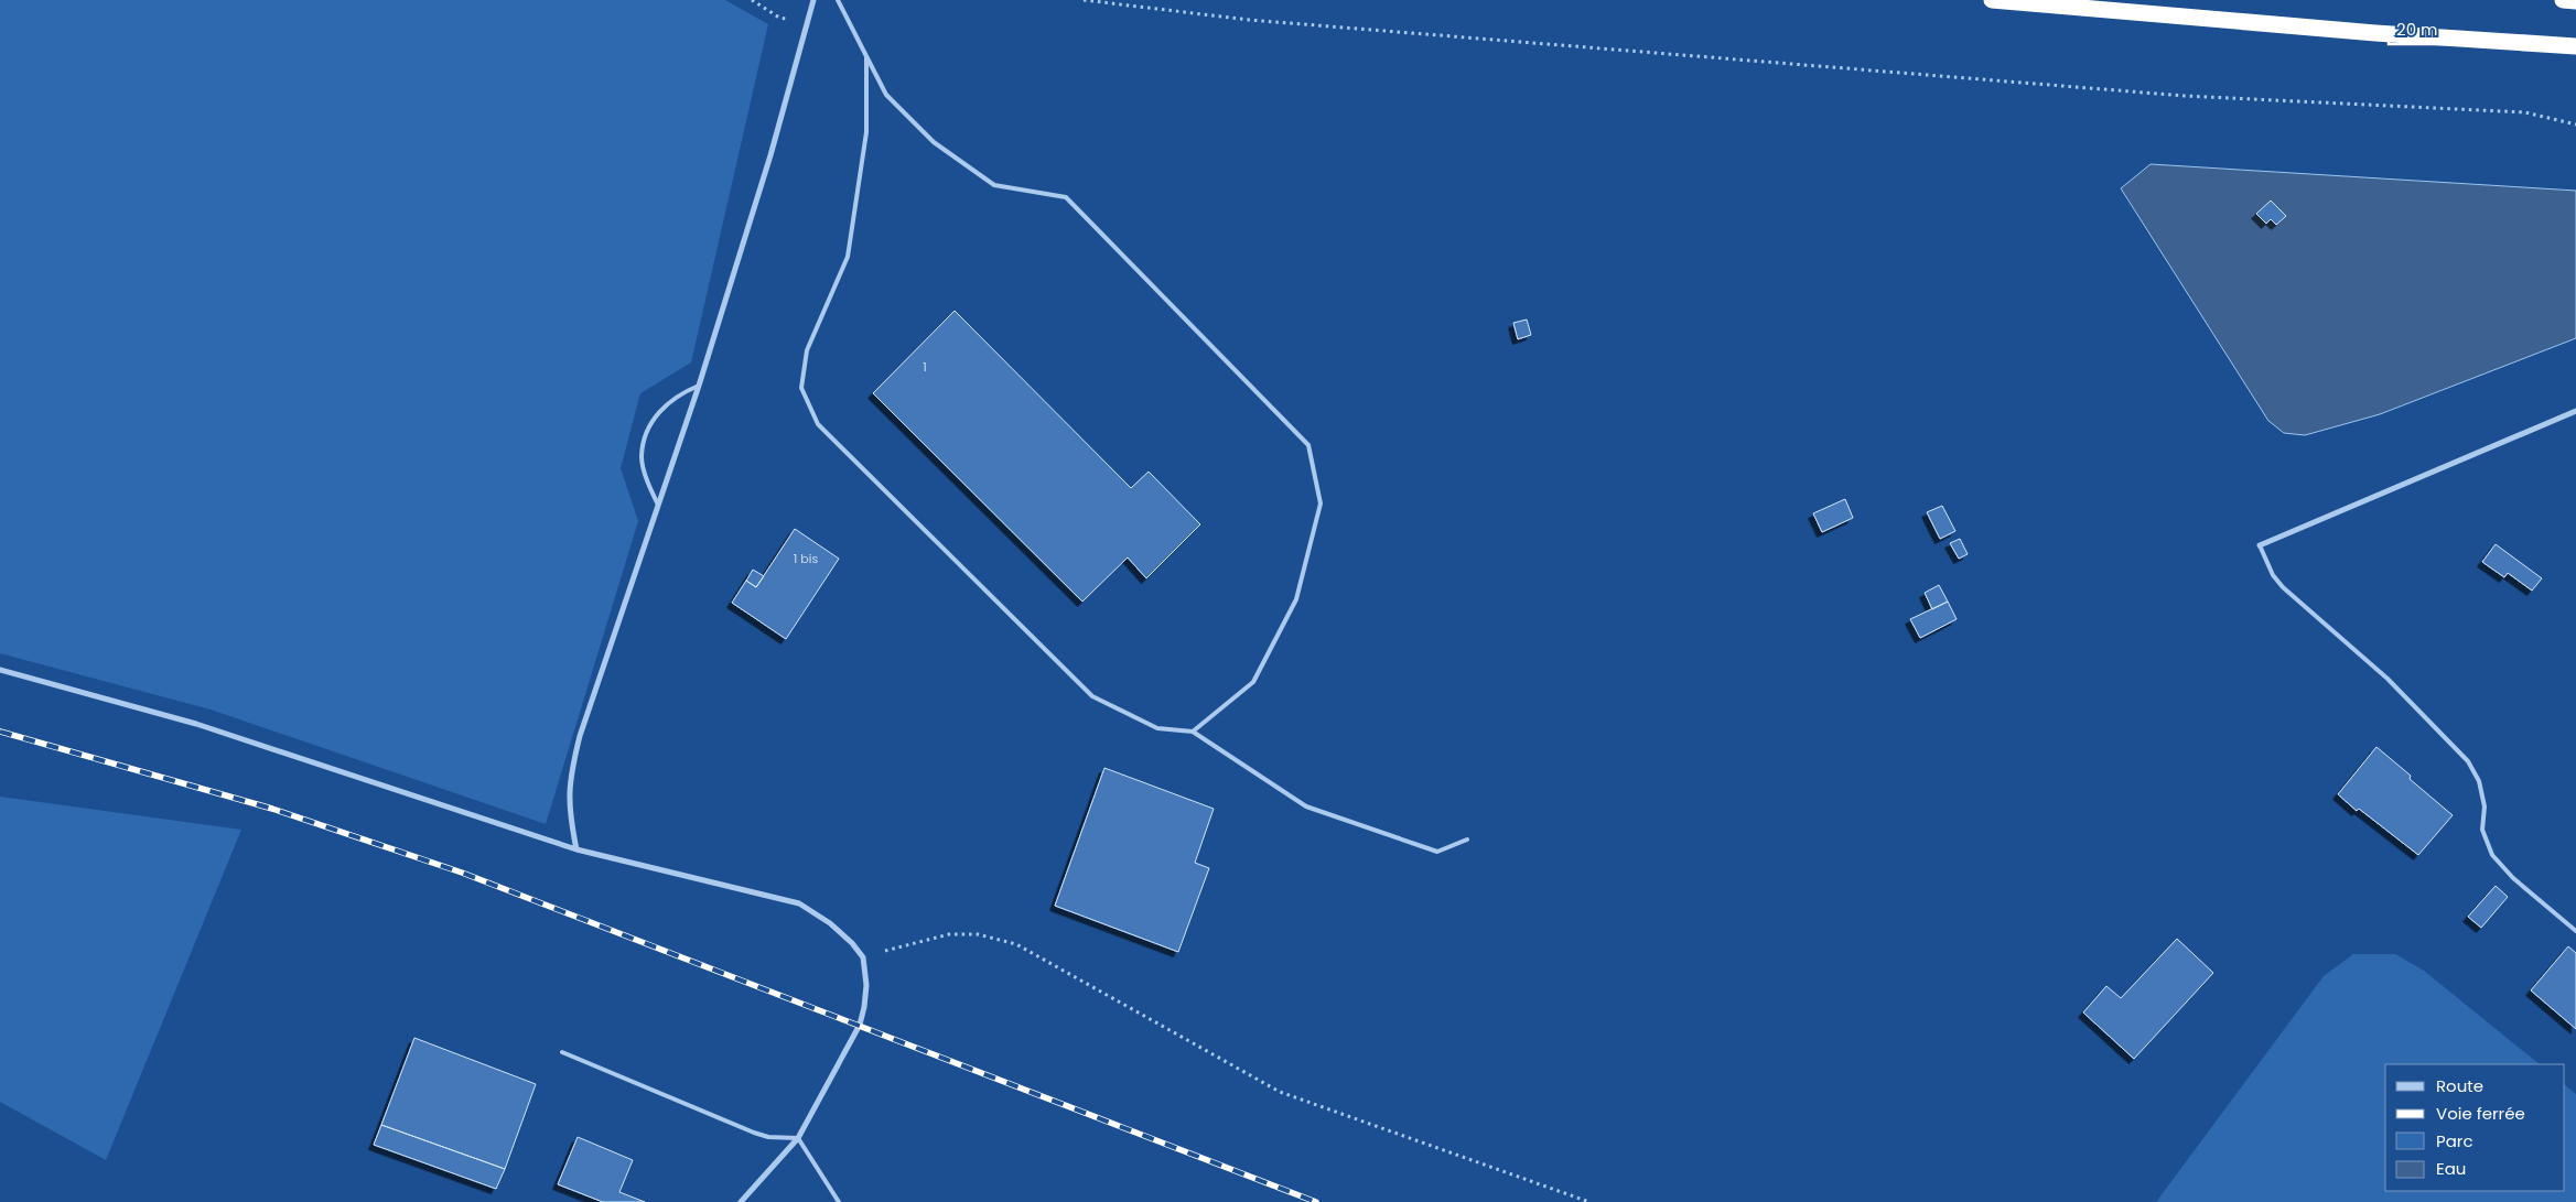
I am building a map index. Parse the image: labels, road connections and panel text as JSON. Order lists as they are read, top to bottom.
{
  "house_numbers": ["1", "1 bis"],
  "legend": [
    "Route",
    "Voie ferrée",
    "Parc",
    "Eau"
  ],
  "scale_bar": "20 m"
}
